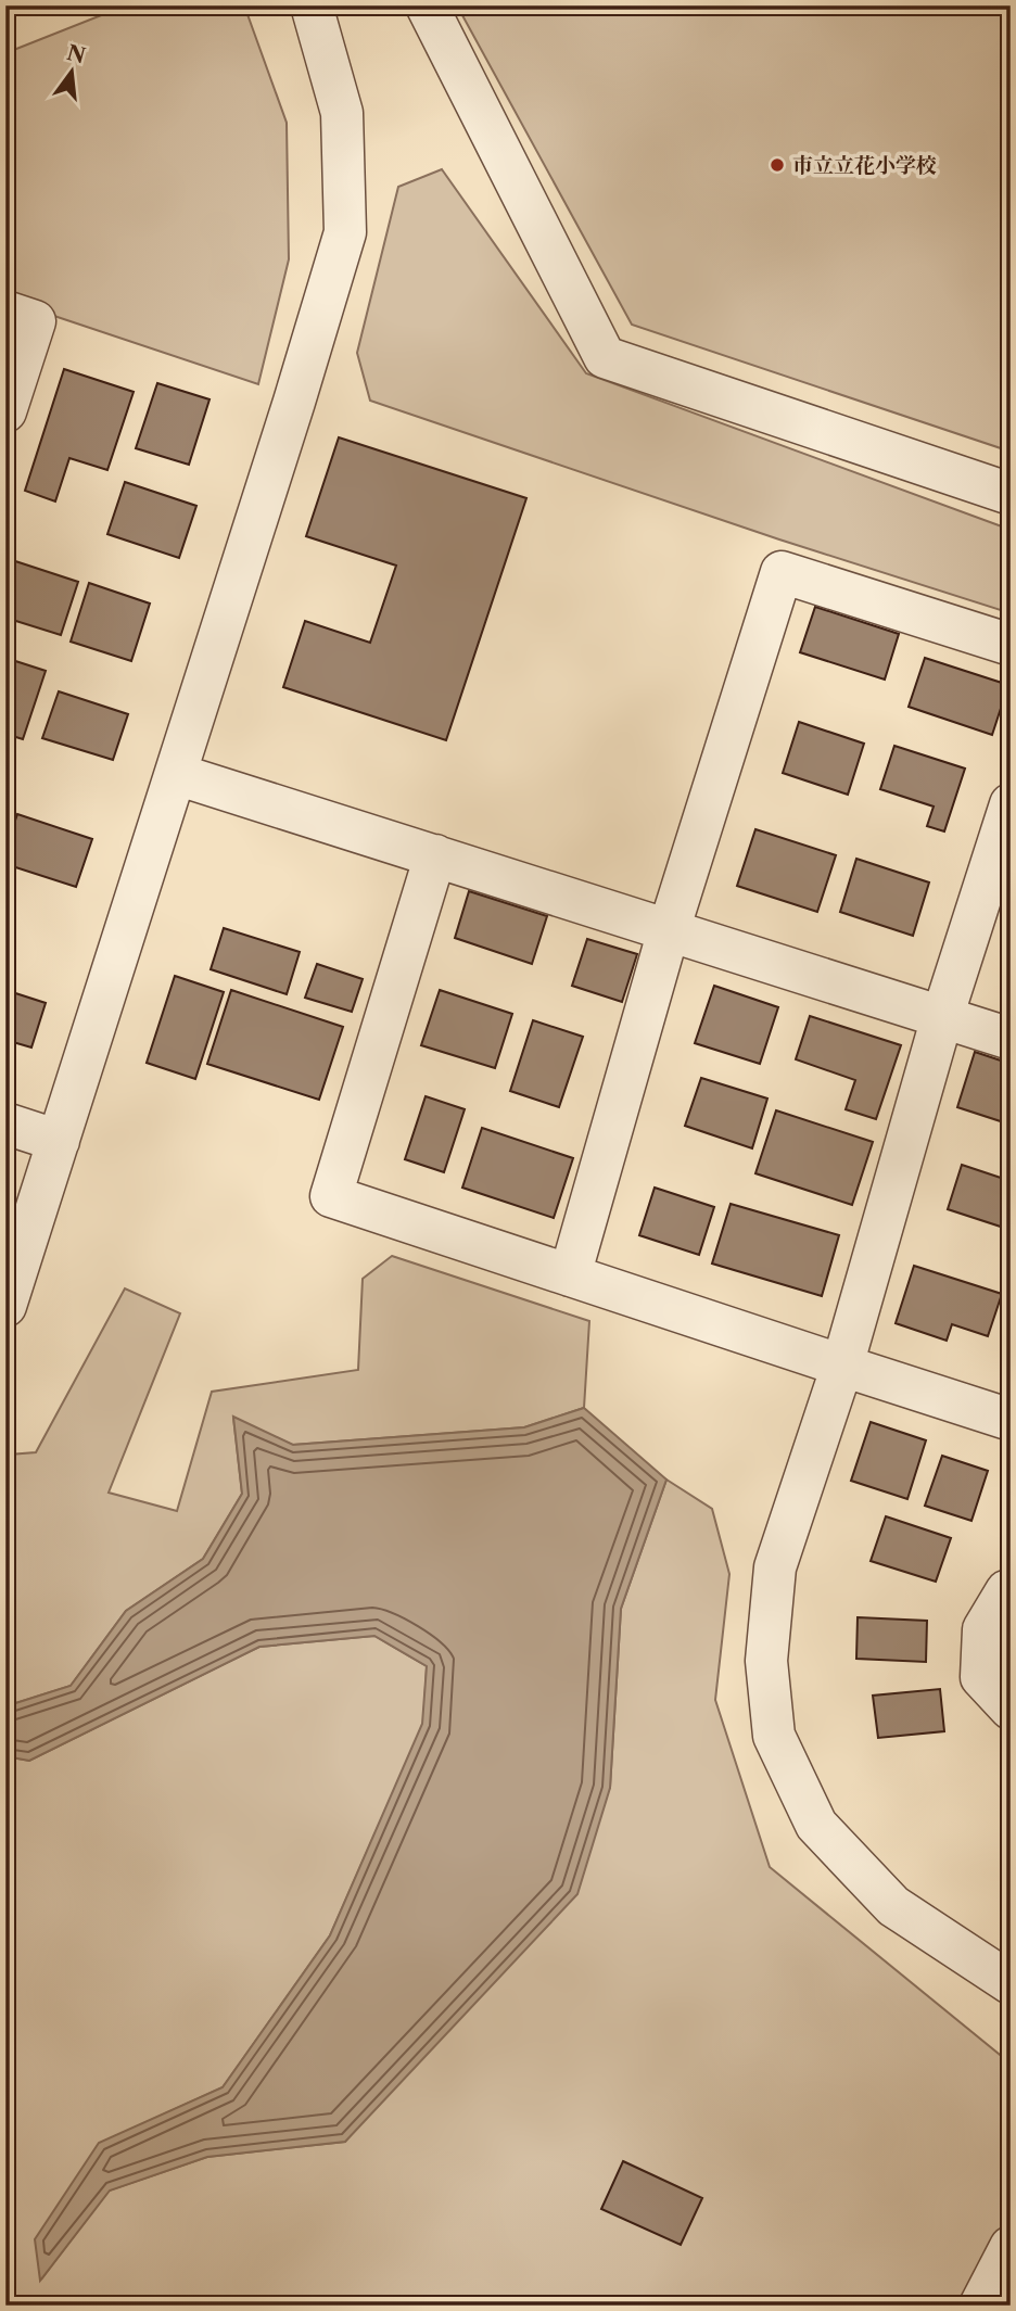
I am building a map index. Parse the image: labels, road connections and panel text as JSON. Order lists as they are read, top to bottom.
{
  "places": ["市立立花小学校"],
  "north": "top"
}
